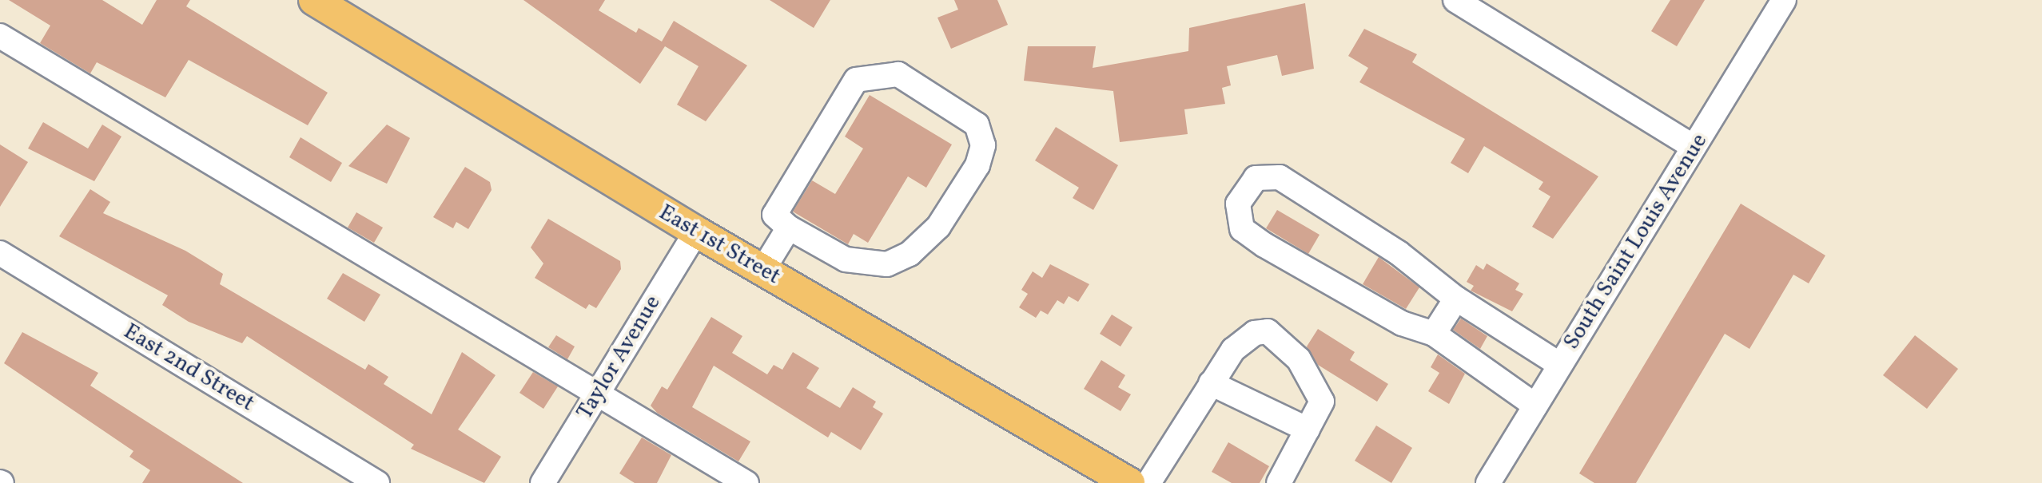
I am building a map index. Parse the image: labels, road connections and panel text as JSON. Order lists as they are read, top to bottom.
{
  "streets": {
    "main road": ["East 1st Street"],
    "street": ["South Saint Louis Avenue", "Taylor Avenue", "East 2nd Street"]
  },
  "crossings": [
    ["East 1st Street", "Taylor Avenue"]
  ]
}
